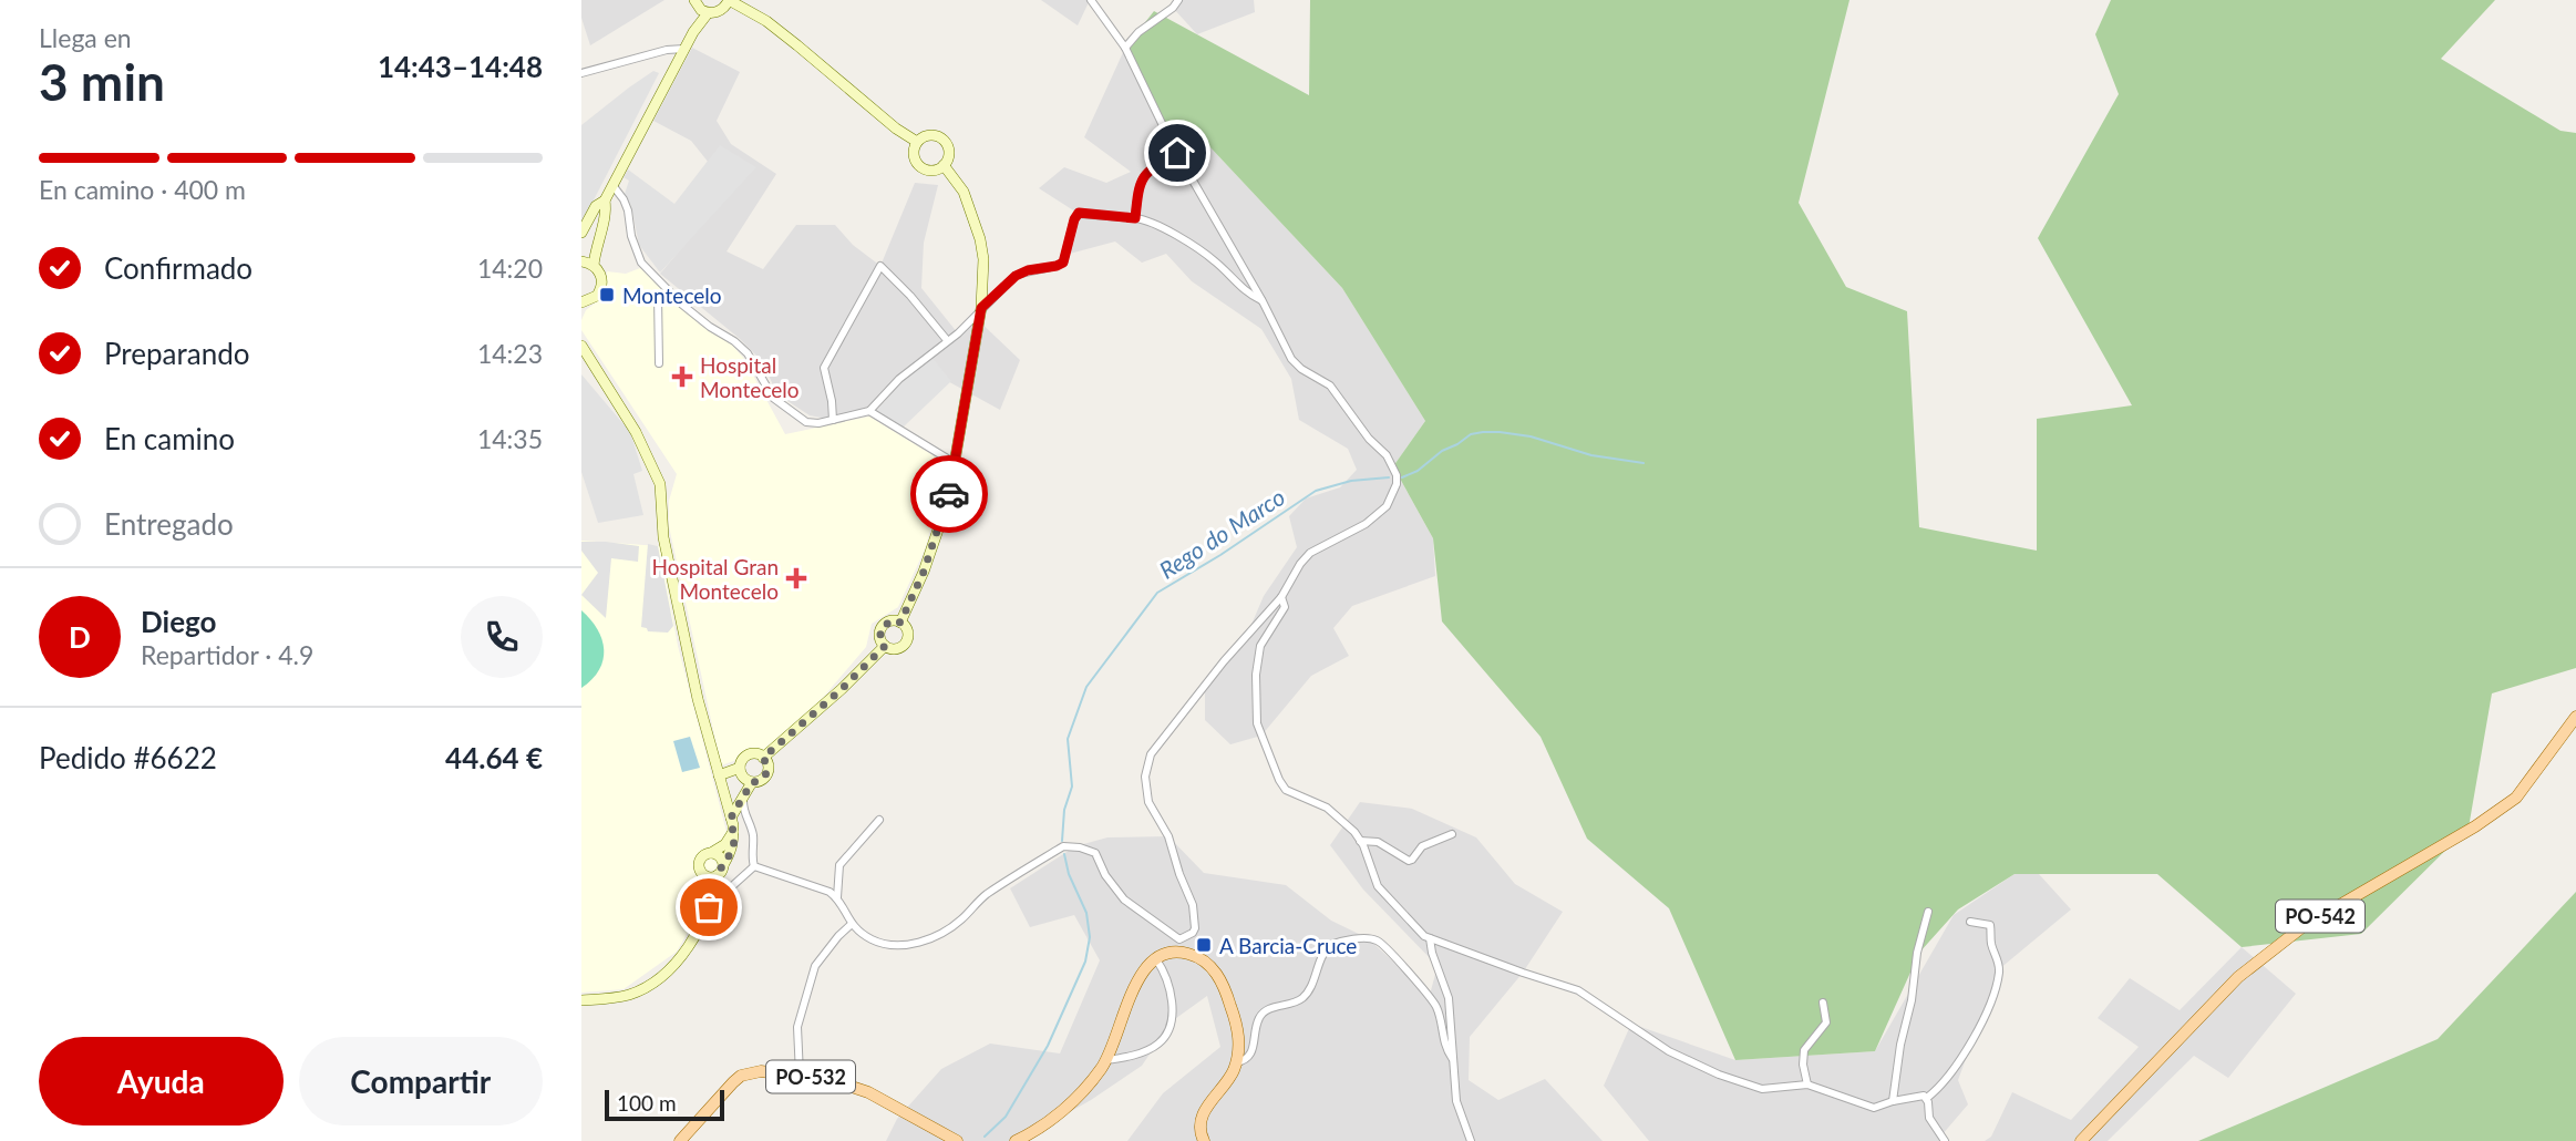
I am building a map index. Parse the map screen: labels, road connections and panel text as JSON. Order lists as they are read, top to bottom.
{
  "streets": {
    "main road": ["PO-542", "PO-532"]
  },
  "water": ["Rego do Marco"],
  "places": {
    "transit": ["Montecelo", "A Barcia-Cruce"],
    "health": ["Hospital Montecelo", "Hospital Gran Montecelo"]
  },
  "scale_bar": "100 m",
  "page": {
    "heading": ["3 min", "Llega en", "14:43–14:48"],
    "panel": [
      "Diego",
      "Repartidor · 4.9",
      "Pedido #6622",
      "44.64 €"
    ],
    "bar": "En camino · 400 m",
    "list": [
      ["Confirmado", "14:20"],
      ["Preparando", "14:23"],
      ["En camino", "14:35"],
      "Entregado"
    ],
    "round": "D",
    "buttons": ["Ayuda", "Compartir"],
    "scale": "100 m"
  }
}
